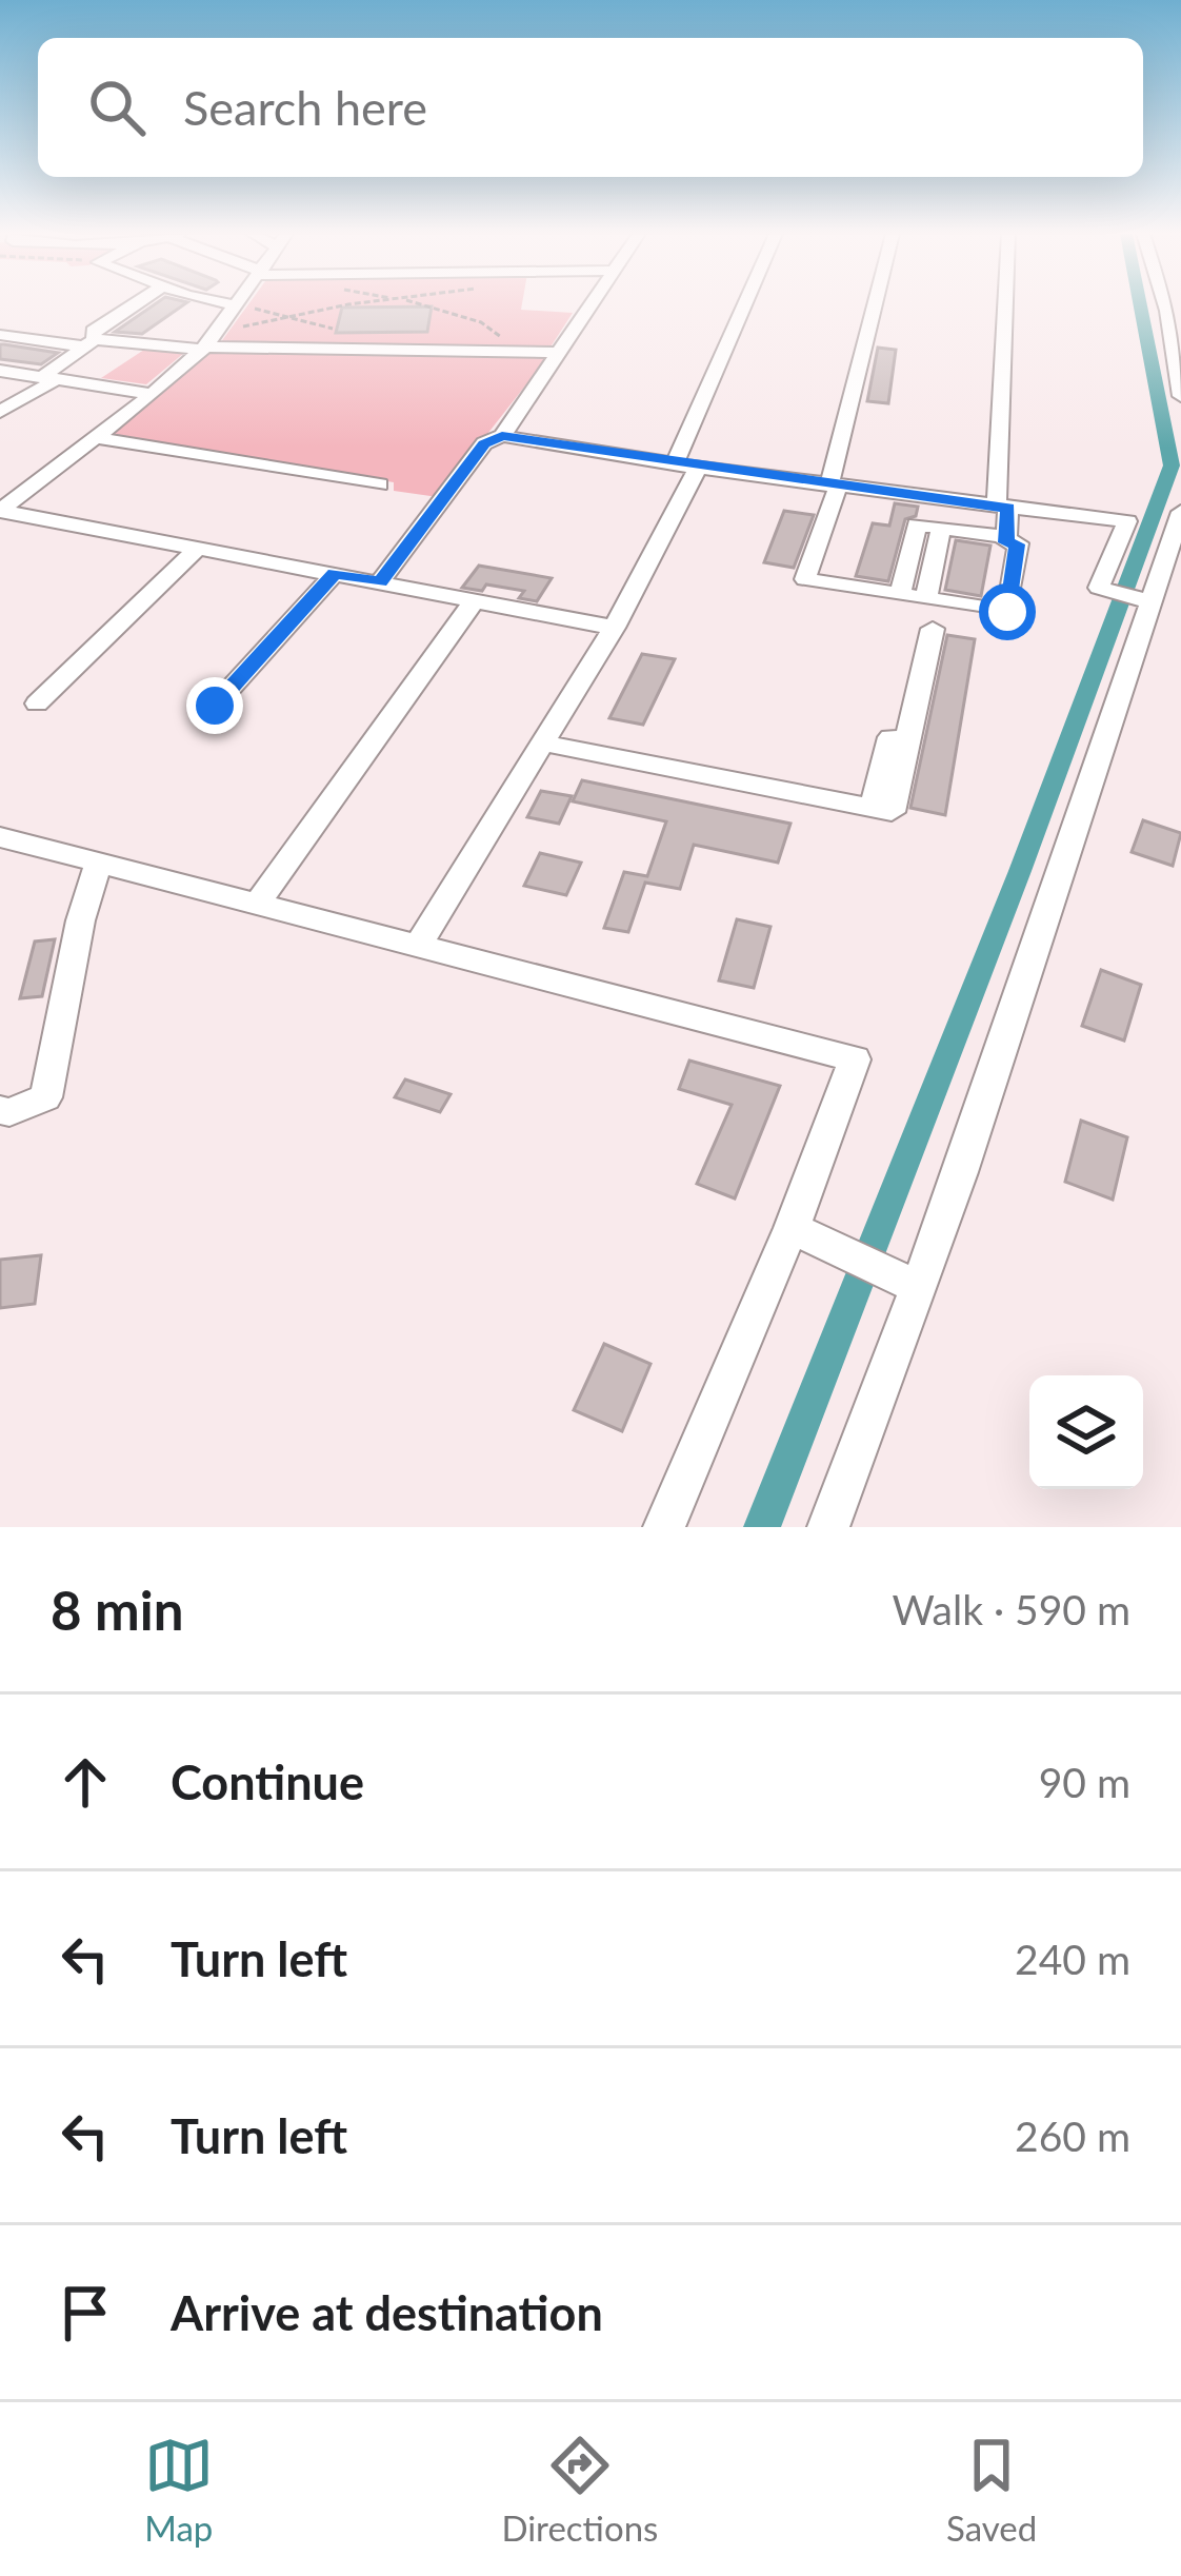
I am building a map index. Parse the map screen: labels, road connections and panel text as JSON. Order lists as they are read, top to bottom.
{
  "page": {
    "search": "Search here",
    "heading": ["8 min", "Walk · 590 m"],
    "list": [
      ["Continue", "90 m"],
      ["Turn left", "240 m"],
      ["Turn left", "260 m"],
      "Arrive at destination"
    ],
    "nav": ["Map", "Directions", "Saved"]
  }
}
